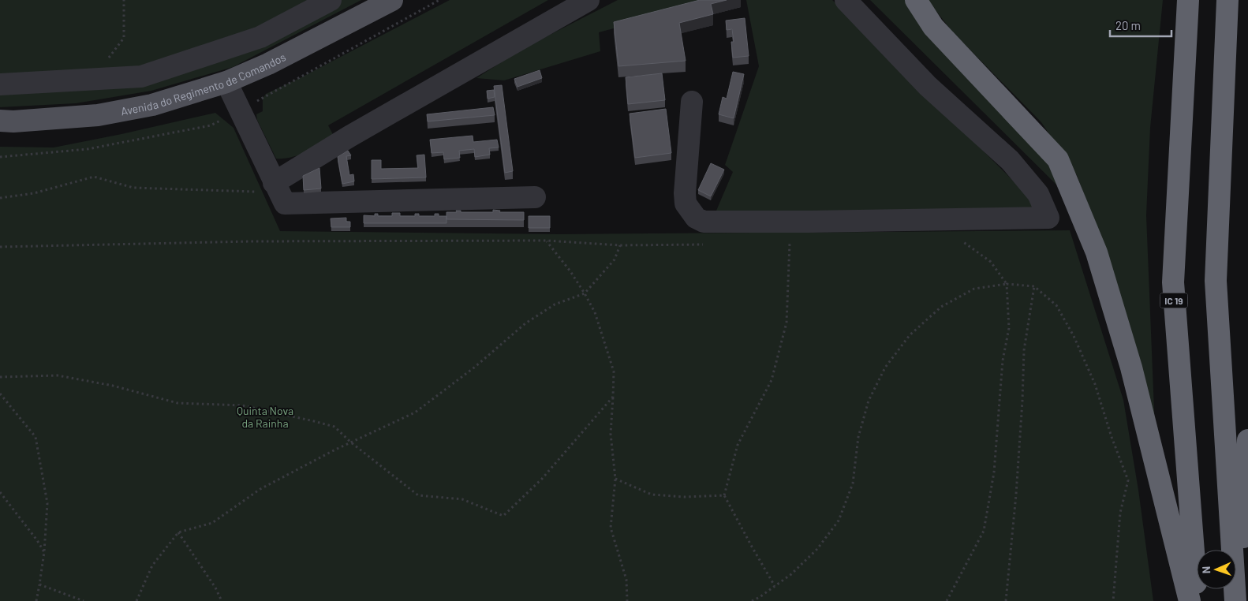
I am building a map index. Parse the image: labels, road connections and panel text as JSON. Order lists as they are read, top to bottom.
{
  "streets": {
    "highway": ["IC 19"],
    "main road": ["Avenida do Regimento de Comandos"]
  },
  "parks": ["Quinta Nova da Rainha"],
  "scale_bar": "20 m",
  "north": "left"
}
